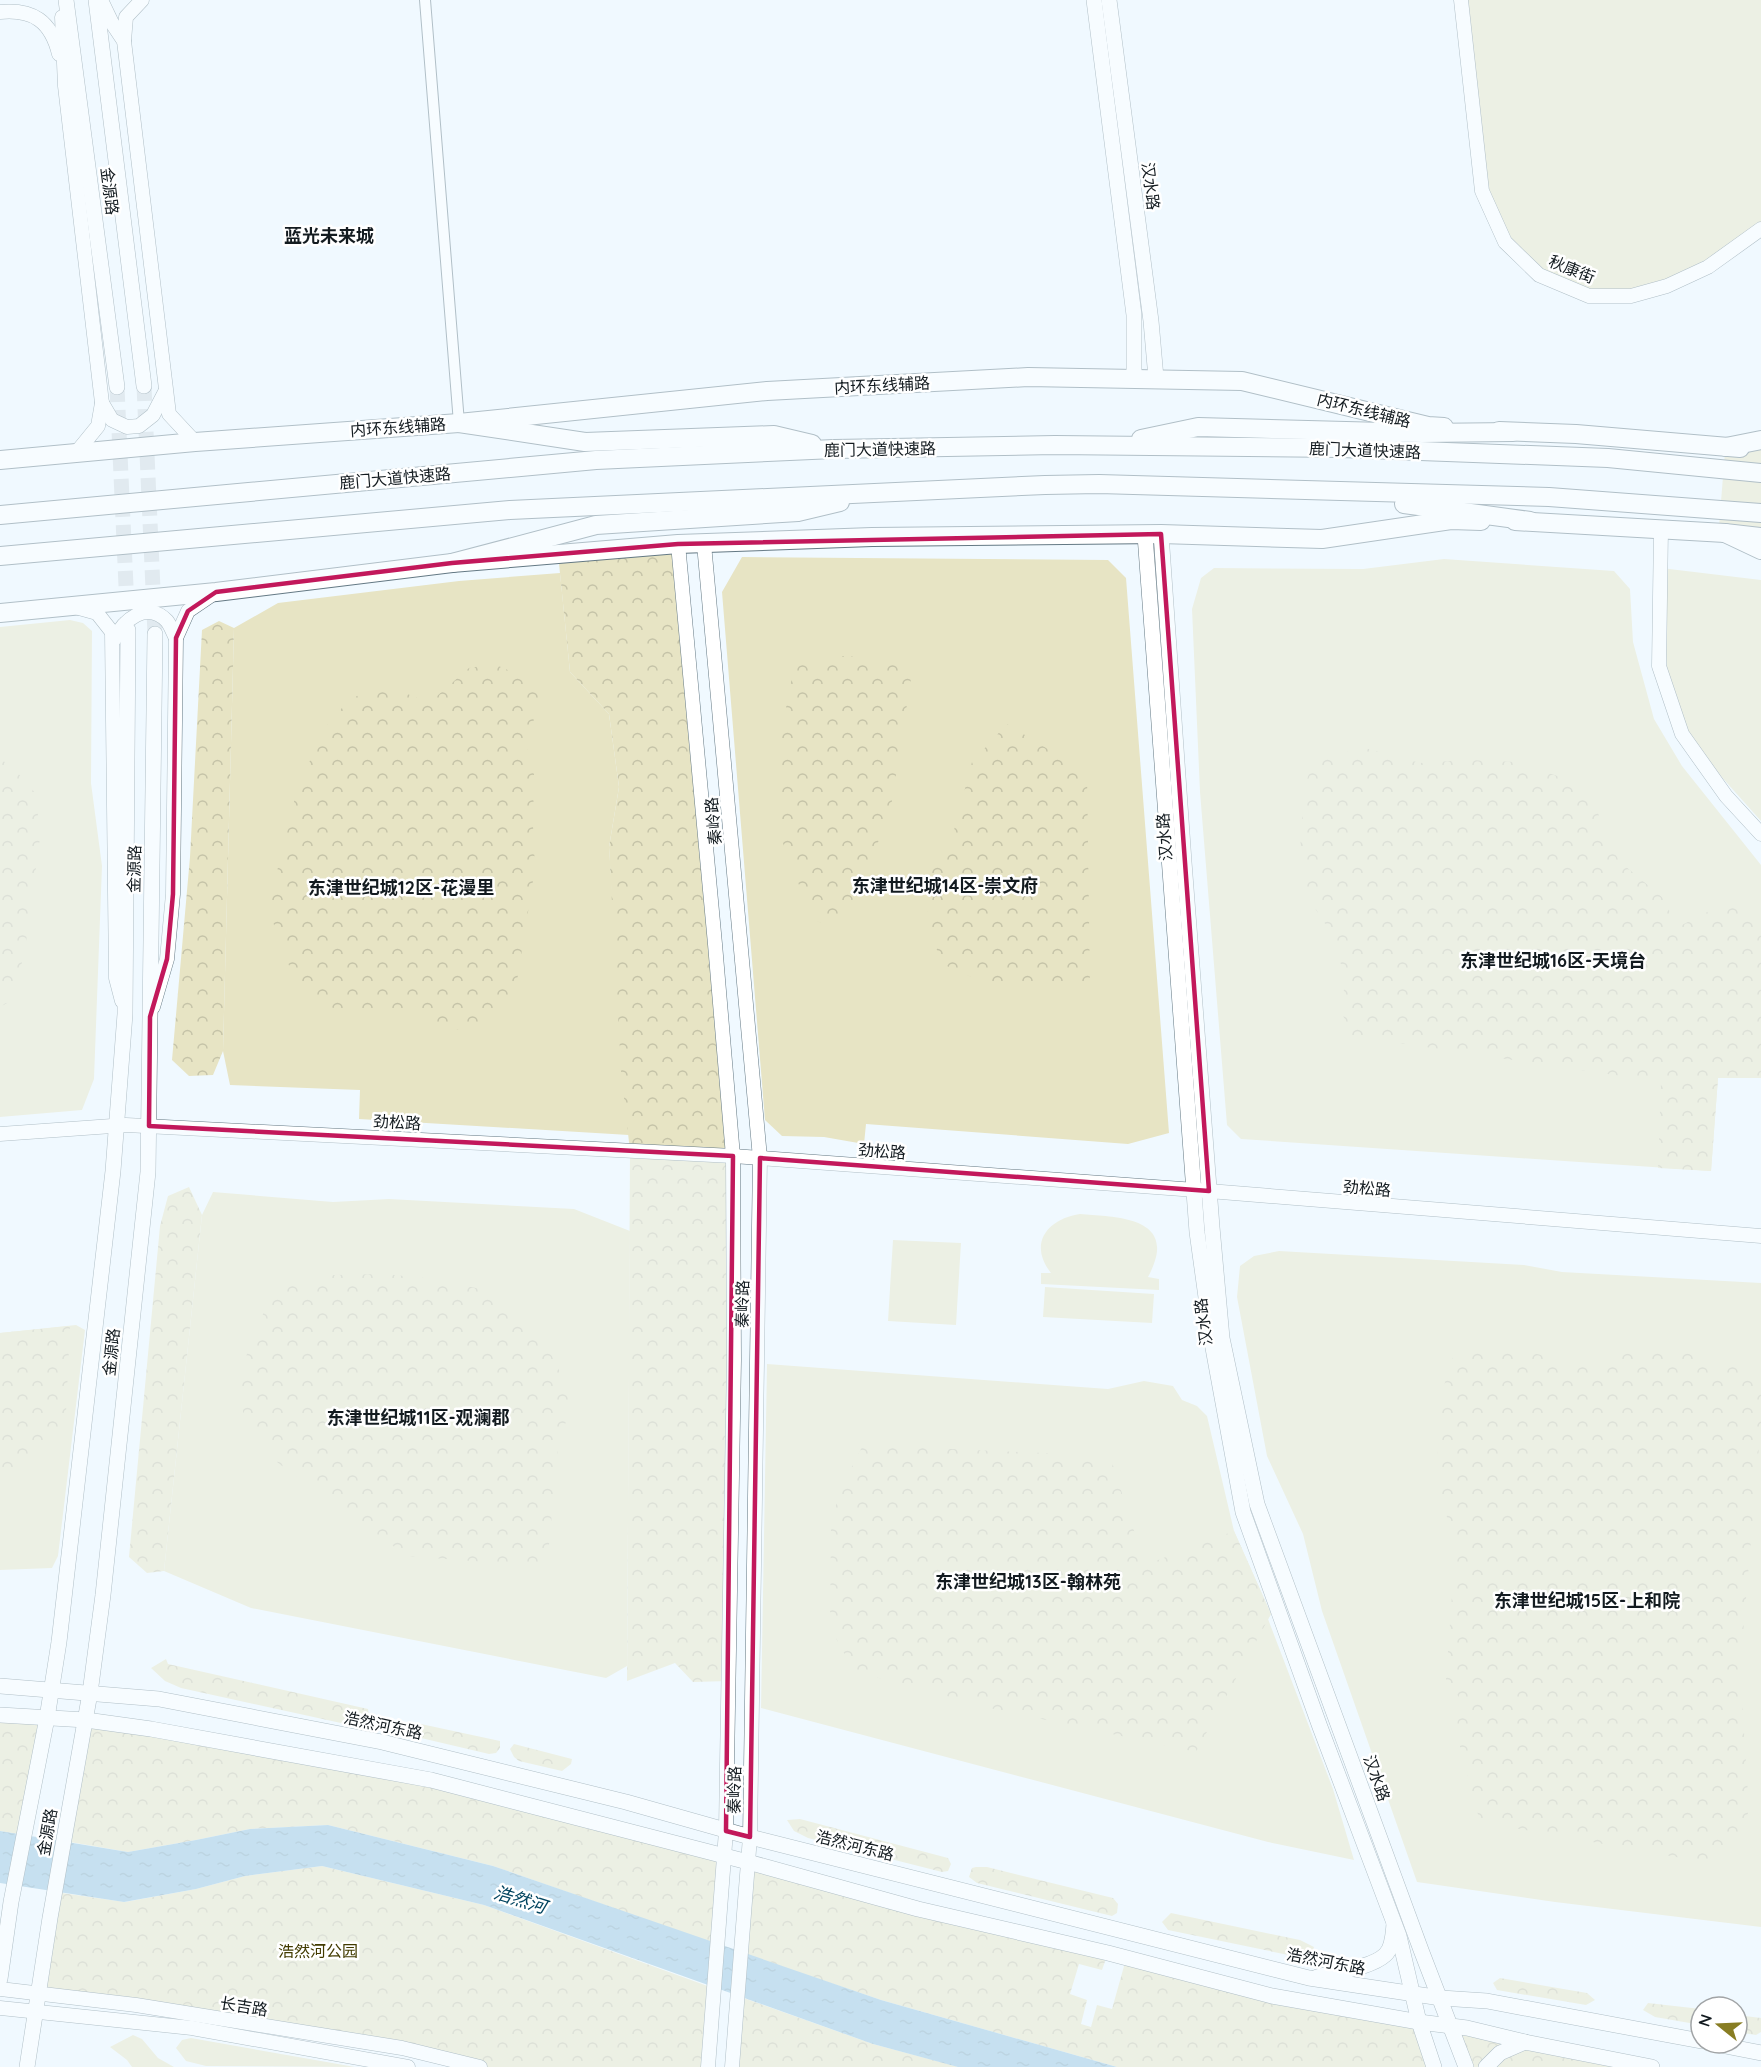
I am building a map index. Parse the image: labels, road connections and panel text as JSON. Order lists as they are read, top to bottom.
{
  "streets": {
    "main road": [
      "汉水路",
      "金源路",
      "内环东线辅路",
      "鹿门大道快速路",
      "浩然河东路"
    ],
    "street": [
      "秋康街",
      "秦岭路",
      "劲松路",
      "长吉路"
    ]
  },
  "crossings": [
    ["汉水路", "内环东线辅路"],
    ["汉水路", "劲松路"],
    ["汉水路", "浩然河东路"],
    ["金源路", "劲松路"],
    ["金源路", "浩然河东路"],
    ["金源路", "长吉路"],
    ["秦岭路", "劲松路"],
    ["秦岭路", "浩然河东路"]
  ],
  "districts": [
    "蓝光未来城",
    "东津世纪城14区-崇文府",
    "东津世纪城12区-花漫里",
    "东津世纪城16区-天境台",
    "东津世纪城11区-观澜郡",
    "东津世纪城13区-翰林苑",
    "东津世纪城15区-上和院"
  ],
  "water": ["浩然河"],
  "parks": ["浩然河公园"],
  "north": "left"
}
